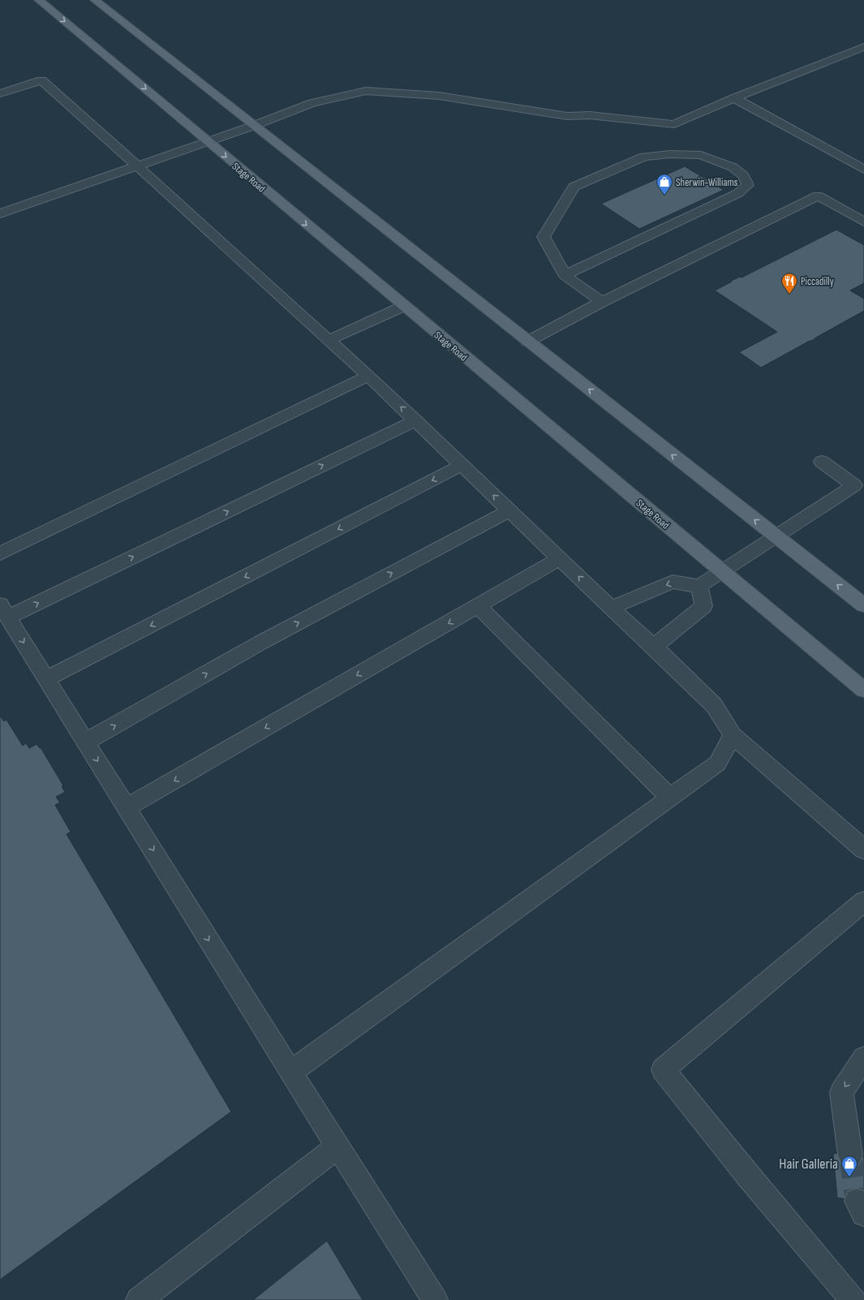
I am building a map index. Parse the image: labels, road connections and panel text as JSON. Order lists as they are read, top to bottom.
{
  "streets": {
    "main road": ["Stage Road"]
  },
  "places": {
    "shop": ["Sherwin-Williams", "Hair Galleria"],
    "restaurant": ["Piccadilly"]
  }
}
